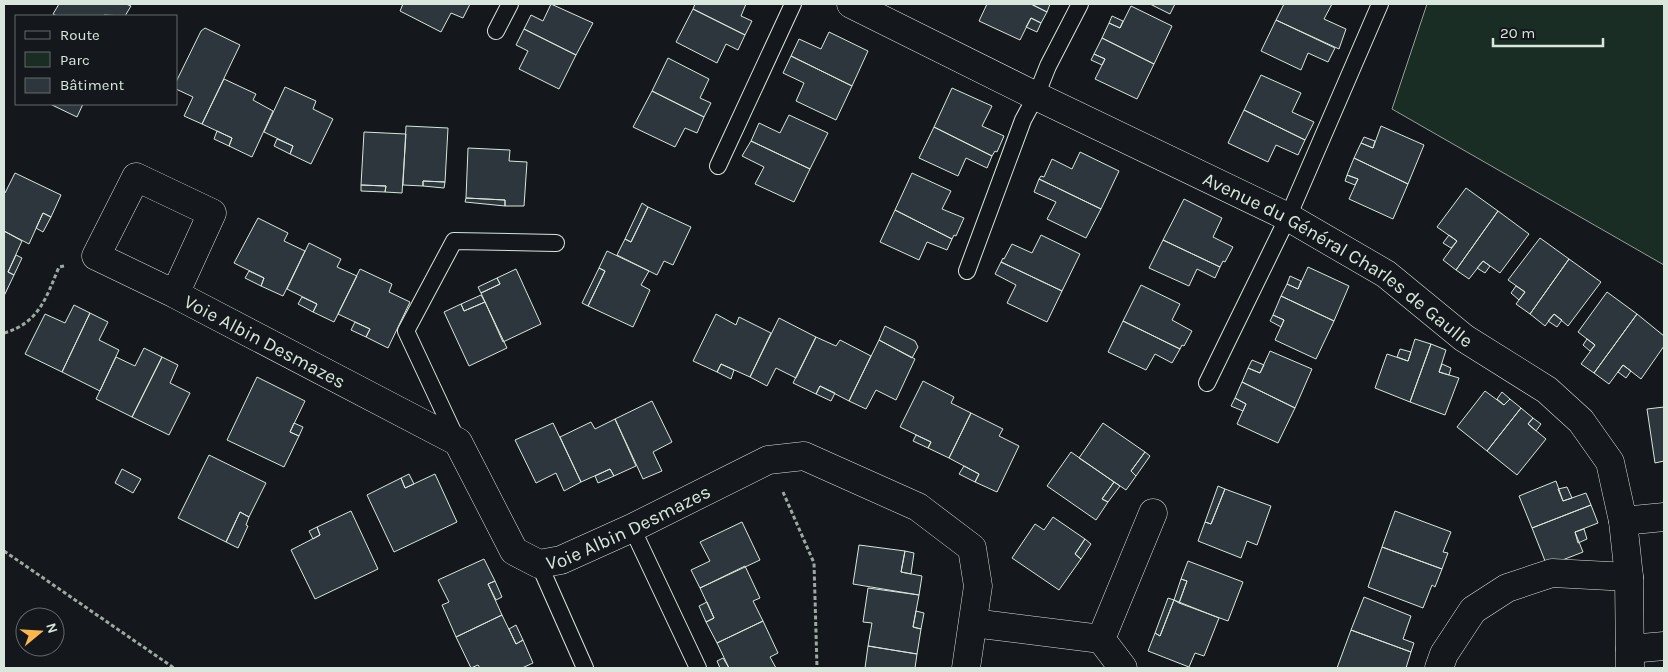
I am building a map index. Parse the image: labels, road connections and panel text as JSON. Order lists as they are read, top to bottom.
{
  "streets": {
    "street": ["Avenue du Général Charles de Gaulle", "Voie Albin Desmazes"]
  },
  "legend": ["Route", "Parc", "Bâtiment"],
  "scale_bar": "20 m",
  "north": "right"
}
